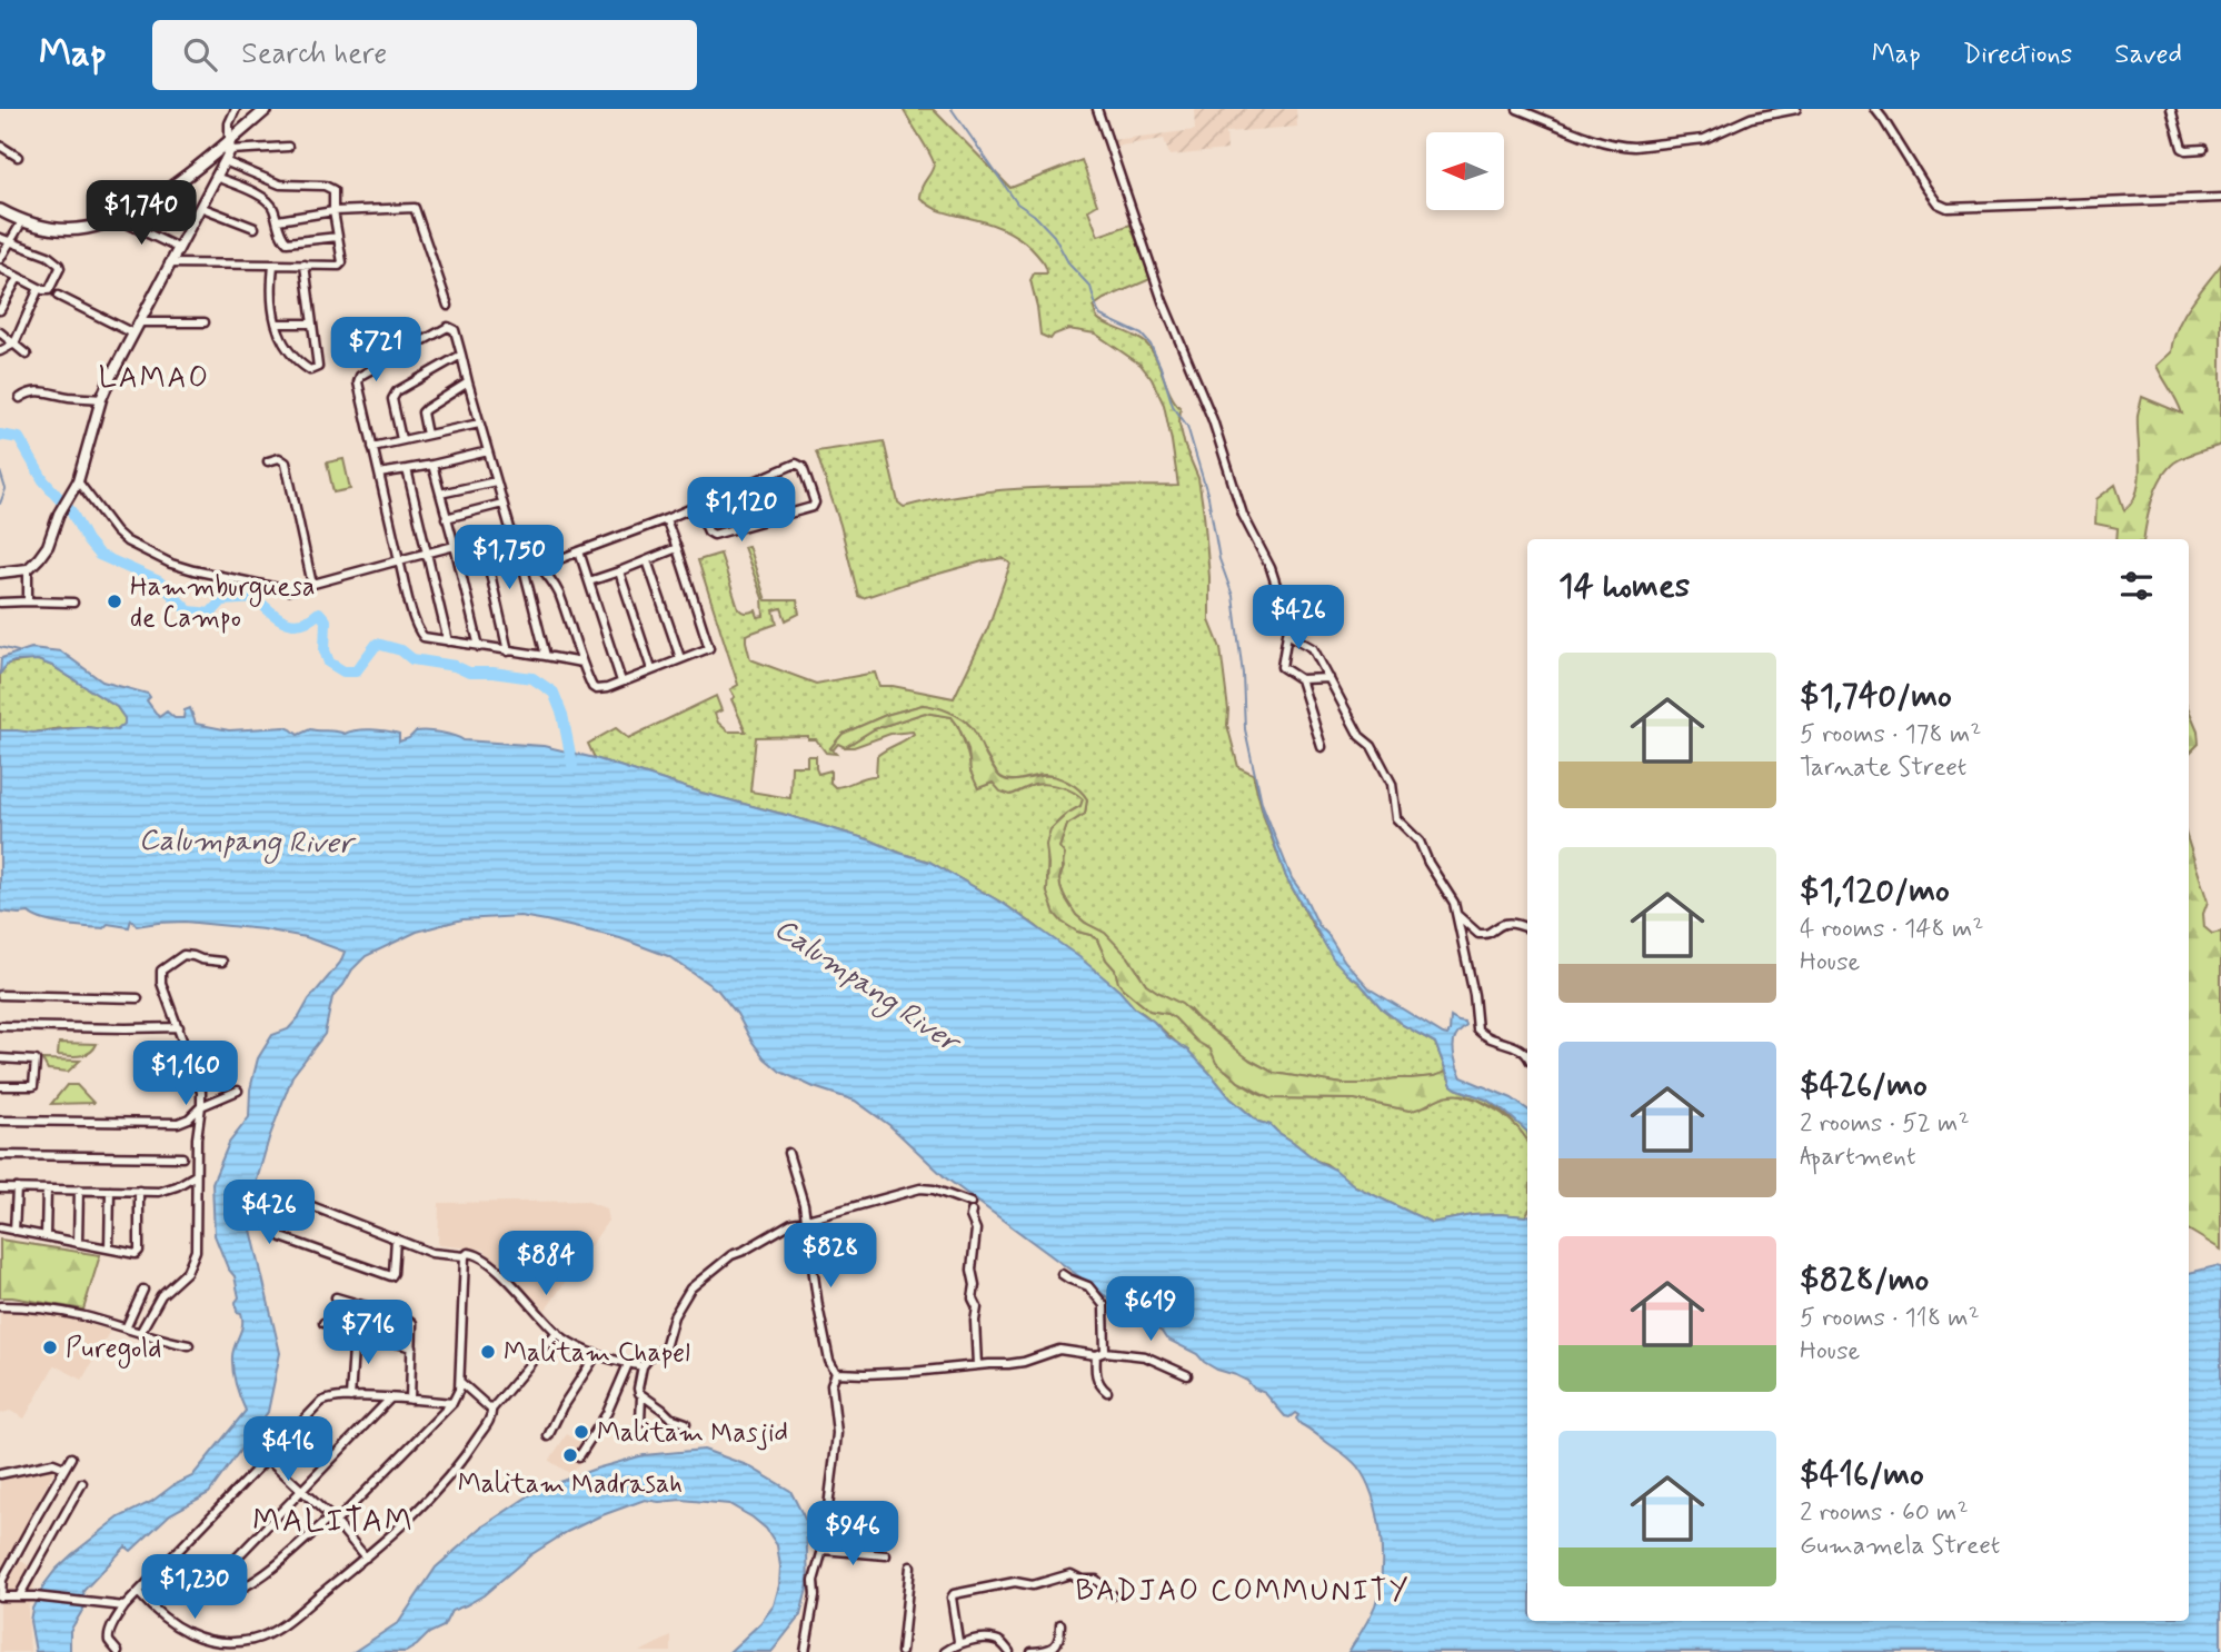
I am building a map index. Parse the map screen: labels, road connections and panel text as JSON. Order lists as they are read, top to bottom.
{
  "districts": ["LAMAO", "MALITAM", "BADJAO COMMUNITY"],
  "water": ["Calumpang River"],
  "places": [
    "Hammburguesa de Campo",
    "Puregold",
    "Malitam Chapel",
    "Malitam Masjid",
    "Malitam Madrasah"
  ],
  "north": "left",
  "page": {
    "header": "Map",
    "search": "Search here",
    "nav": ["Map", "Directions", "Saved"],
    "price": [
      "$1,740",
      "$721",
      "$1,120",
      "$1,750",
      "$426",
      "$1,160",
      "$426",
      "$828",
      "$884",
      "$619",
      "$716",
      "$416",
      "$946",
      "$1,230"
    ],
    "heading": "14 homes",
    "list": [
      {
        "name": "$1,740/mo",
        "note": "5 rooms · 178 m² · Tarnate Street"
      },
      {
        "name": "$1,120/mo",
        "note": "4 rooms · 148 m² · House"
      },
      {
        "name": "$426/mo",
        "note": "2 rooms · 52 m² · Apartment"
      },
      {
        "name": "$828/mo",
        "note": "5 rooms · 118 m² · House"
      },
      {
        "name": "$416/mo",
        "note": "2 rooms · 60 m² · Gumamela Street"
      }
    ]
  }
}
